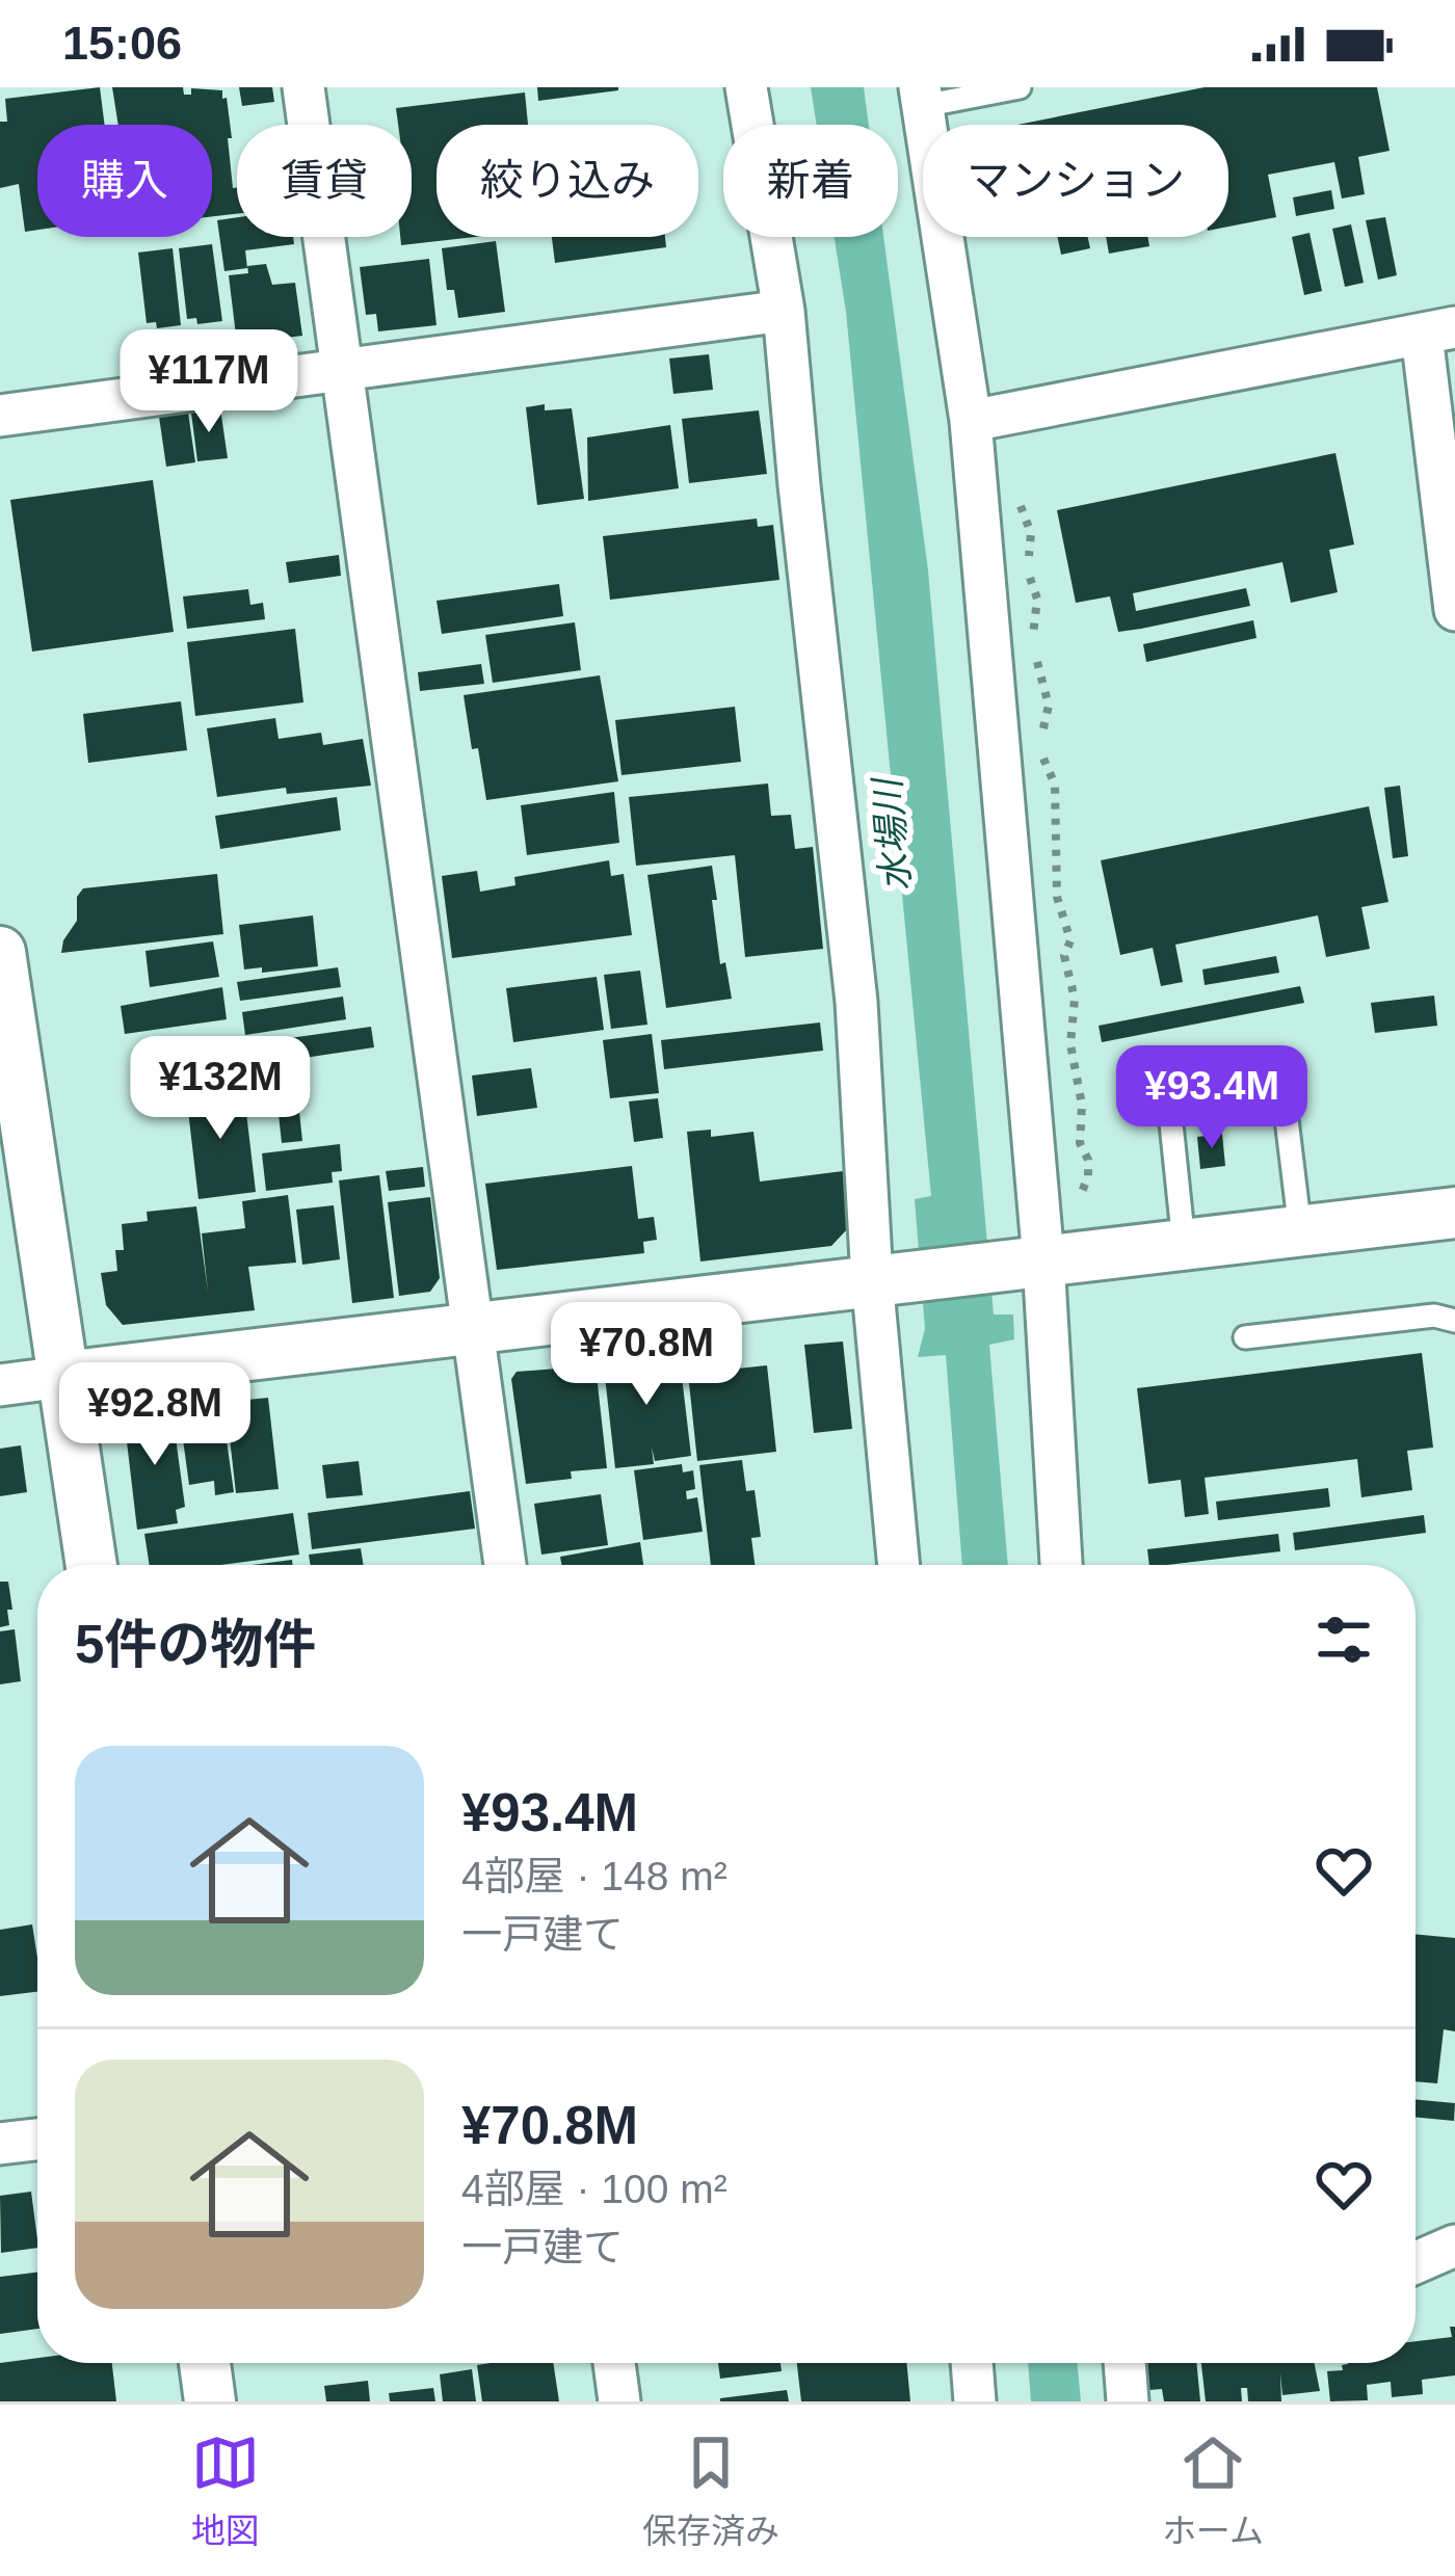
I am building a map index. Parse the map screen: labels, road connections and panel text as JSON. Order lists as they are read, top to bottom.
{
  "water": ["水場川"],
  "page": {
    "status": "15:06",
    "chip": [
      "購入",
      "賃貸",
      "絞り込み",
      "新着",
      "マンション"
    ],
    "price": [
      "¥117M",
      "¥132M",
      "¥93.4M",
      "¥70.8M",
      "¥92.8M"
    ],
    "heading": "5件の物件",
    "list": [
      {
        "name": "¥93.4M",
        "note": "4部屋 · 148 m² · 一戸建て"
      },
      {
        "name": "¥70.8M",
        "note": "4部屋 · 100 m² · 一戸建て"
      }
    ],
    "tabs": ["地図", "保存済み", "ホーム"]
  }
}
